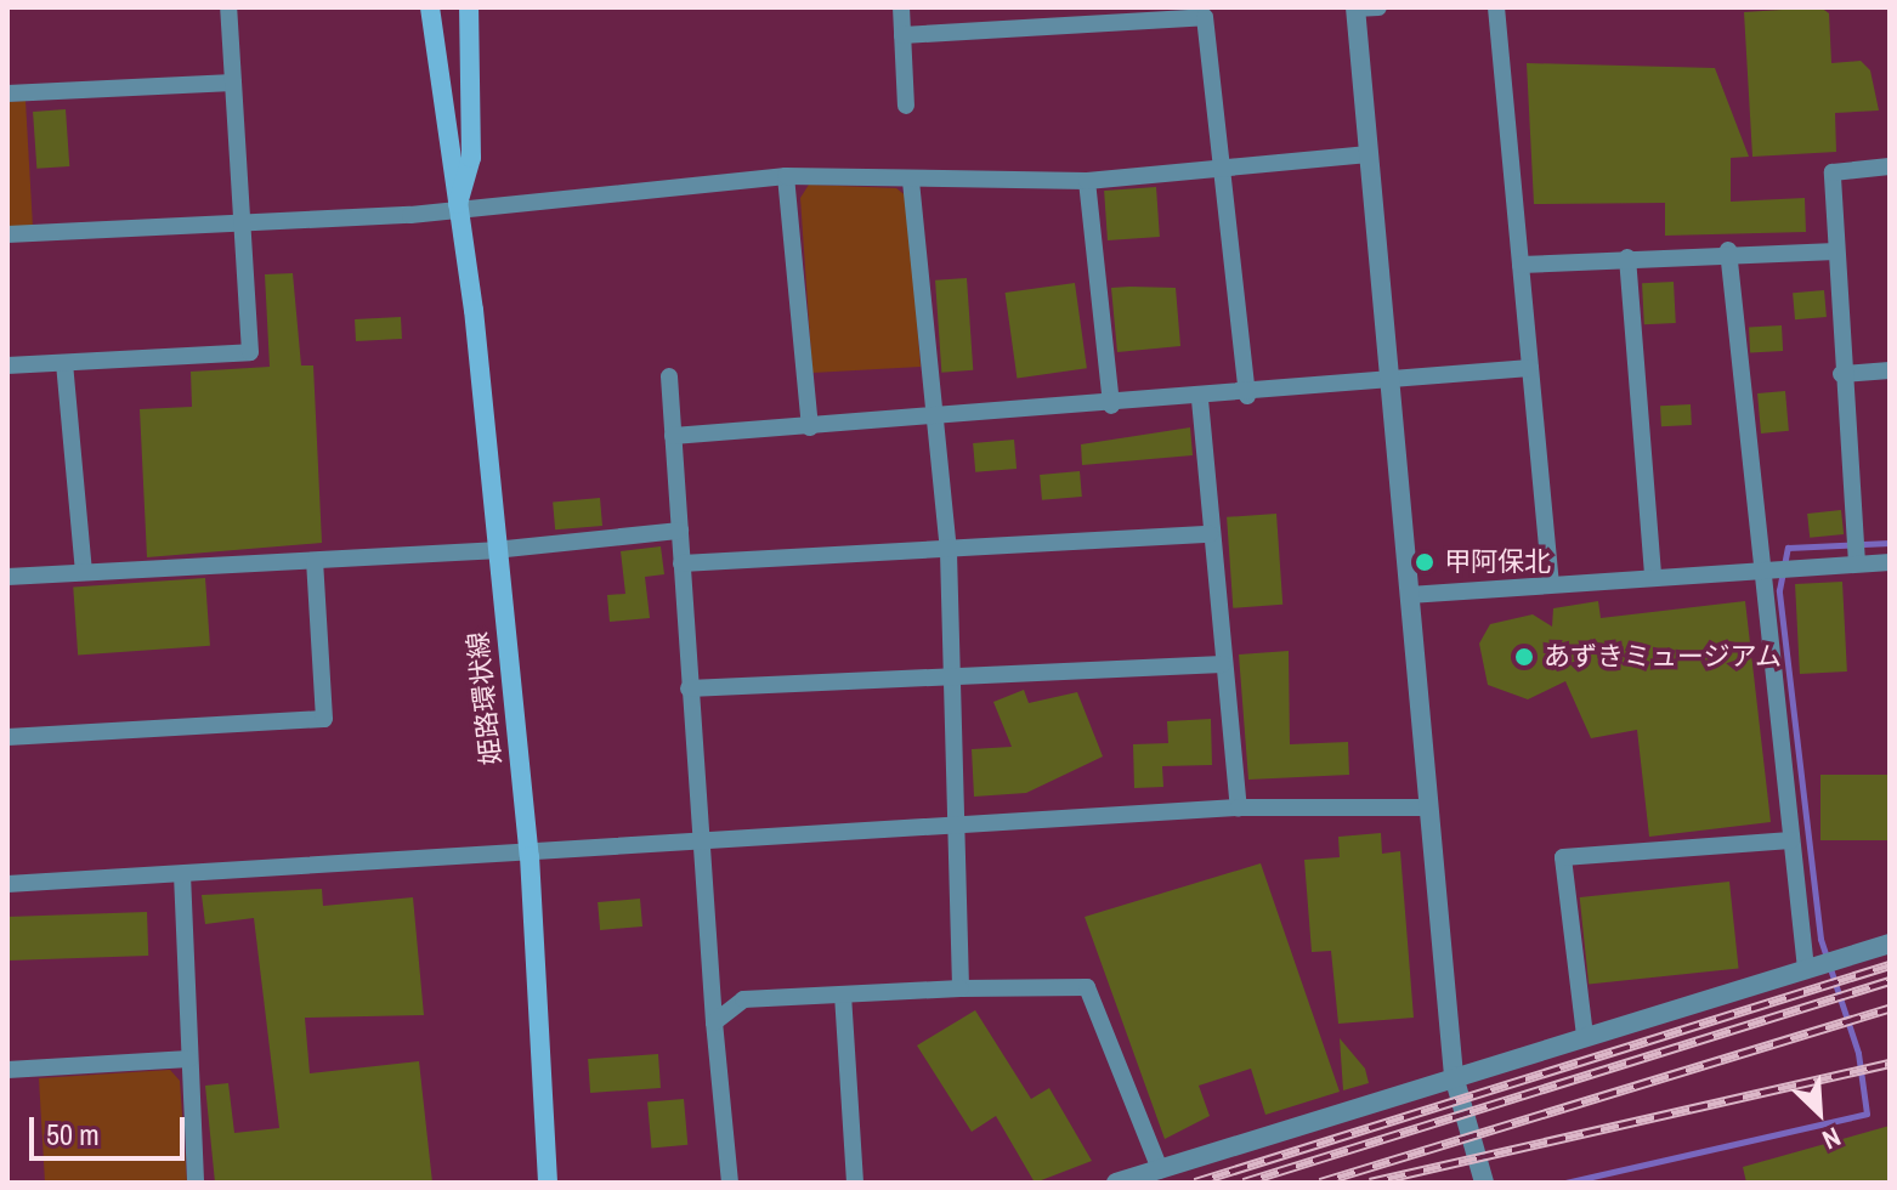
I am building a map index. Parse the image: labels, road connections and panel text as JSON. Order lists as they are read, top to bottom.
{
  "streets": {
    "main road": ["姫路環状線"]
  },
  "places": ["甲阿保北", "あずきミュージアム"],
  "scale_bar": "50 m",
  "north": "bottom right"
}
